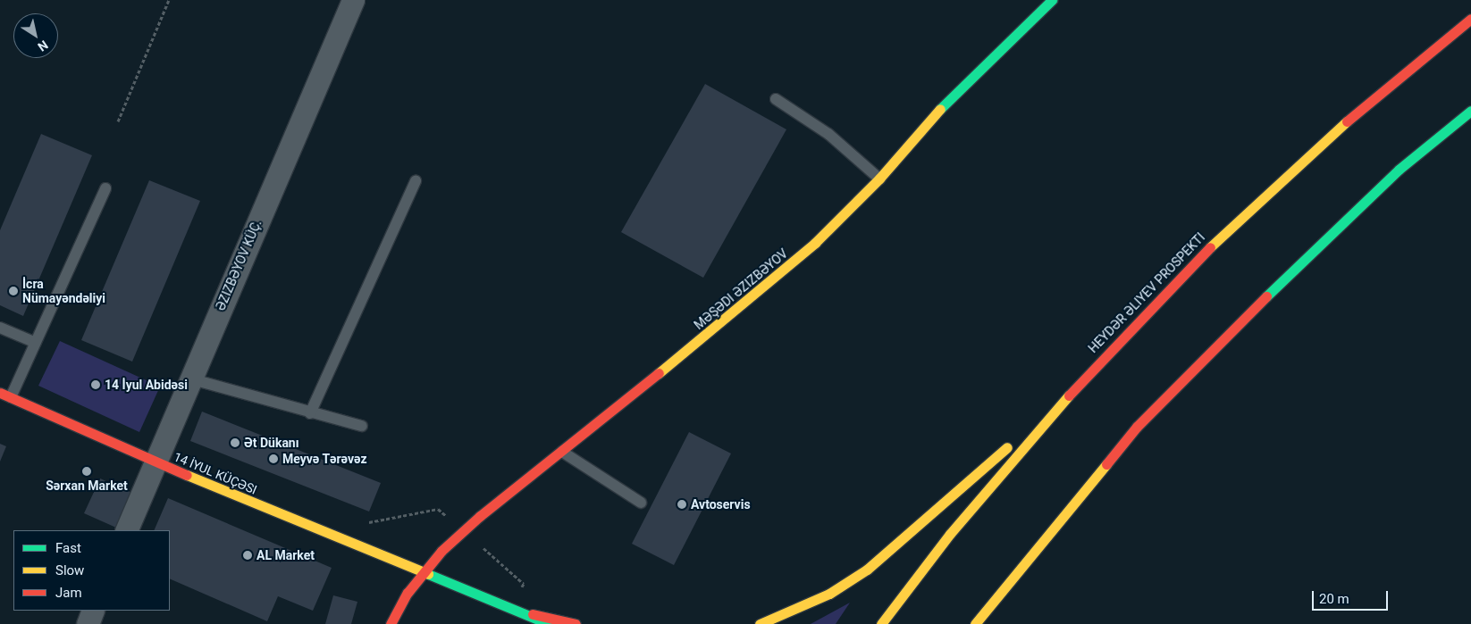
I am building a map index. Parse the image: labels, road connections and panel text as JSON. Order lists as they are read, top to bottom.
{
  "streets": {
    "main road": ["MƏŞƏDI ƏZIZBƏYOV", "HEYDƏR ƏLIYEV PROSPEKTI", "14 İYUL KÜÇƏSI"],
    "street": ["ƏZIZBƏYOV KÜÇ."]
  },
  "crossings": [
    ["ƏZIZBƏYOV KÜÇ.", "14 İYUL KÜÇƏSI"],
    ["MƏŞƏDI ƏZIZBƏYOV", "14 İYUL KÜÇƏSI"]
  ],
  "places": [
    "İcra Nümayəndəliyi",
    "14 İyul Abidəsi",
    "Ət Dükanı",
    "Meyvə Tərəvəz",
    "Sərxan Market",
    "Avtoservis",
    "AL Market"
  ],
  "legend": ["Fast", "Slow", "Jam"],
  "scale_bar": "20 m",
  "north": "bottom right"
}
